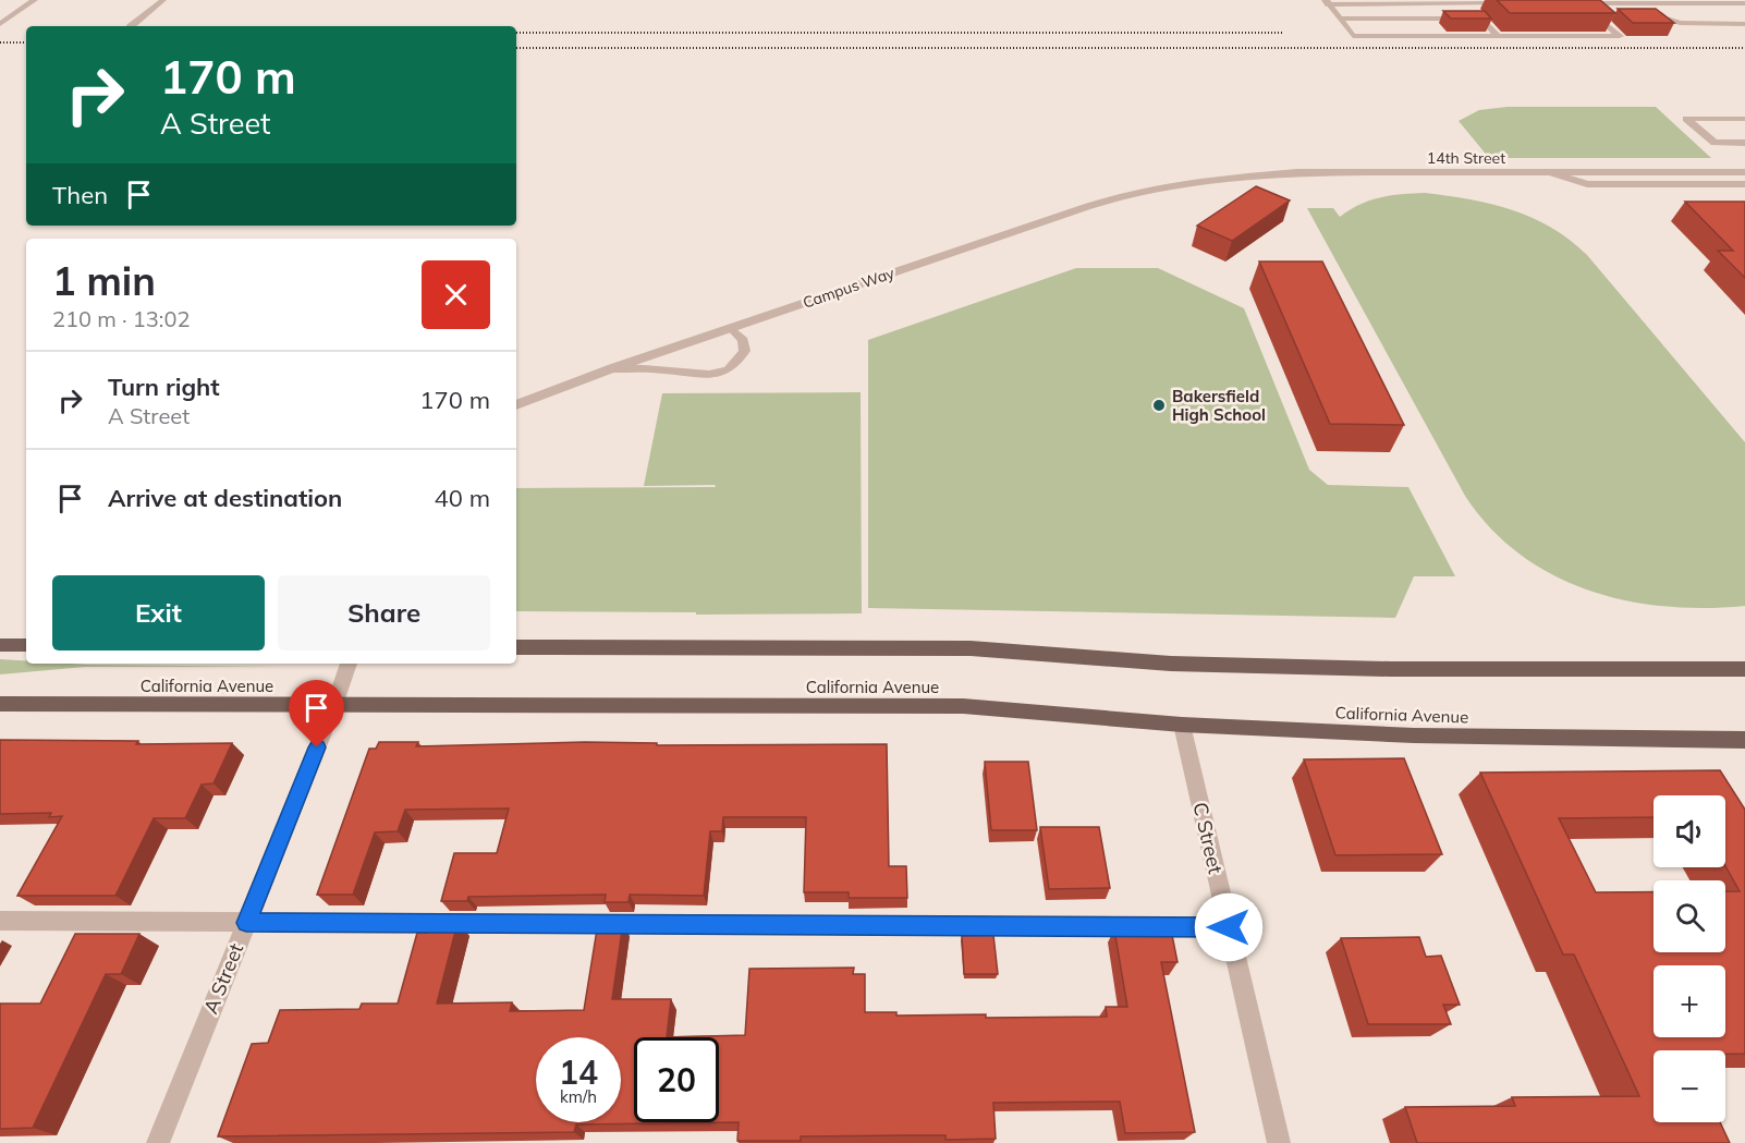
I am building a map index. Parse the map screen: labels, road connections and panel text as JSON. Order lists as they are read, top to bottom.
{
  "streets": {
    "main road": ["California Avenue"],
    "street": [
      "14th Street",
      "Campus Way",
      "C Street",
      "A Street"
    ]
  },
  "crossings": [
    ["14th Street", "Campus Way"],
    ["California Avenue", "C Street"],
    ["California Avenue", "A Street"]
  ],
  "places": ["Bakersfield High School"],
  "page": {
    "turn": ["170 m", "A Street"],
    "then": "Then",
    "heading": ["1 min", "210 m · 13:02"],
    "list": [
      {
        "name": "Turn right",
        "note": "A Street",
        "value": "170 m"
      },
      {
        "name": "Arrive at destination",
        "value": "40 m"
      }
    ],
    "buttons": ["Exit", "Share"],
    "map_buttons": ["+", "−"],
    "speed": "14 km/h",
    "limit": "20"
  }
}
